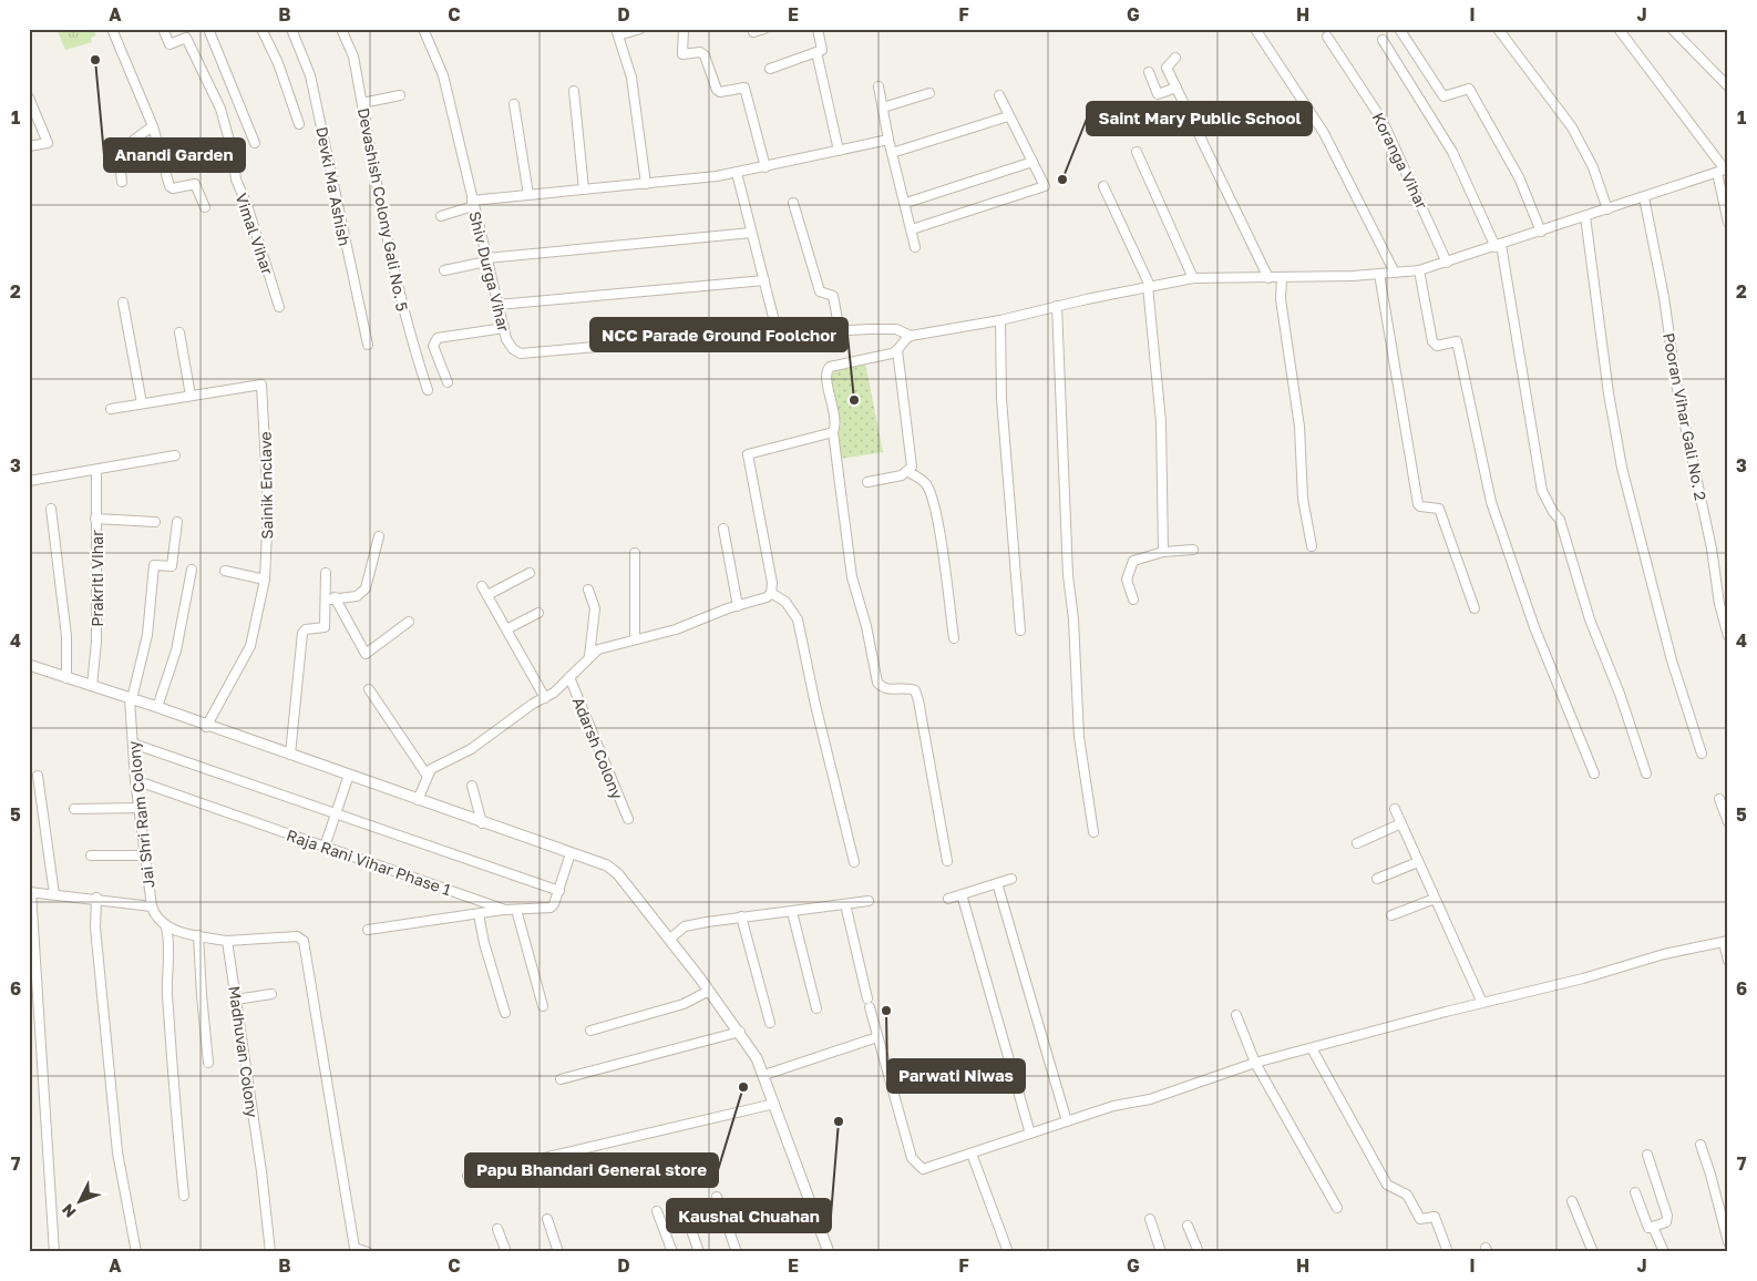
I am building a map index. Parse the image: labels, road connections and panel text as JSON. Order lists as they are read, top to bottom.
{
  "streets": {
    "street": [
      "Koranga Vihar",
      "Devki Ma Ashish",
      "Devashish Colony Gali No. 5",
      "Vimal Vihar",
      "Shiv Durga Vihar",
      "Pooran Vihar Gali No. 2",
      "Sainik Enclave",
      "Prakriti Vihar",
      "Adarsh Colony",
      "Jai Shri Ram Colony",
      "Raja Rani Vihar Phase 1",
      "Madhuvan Colony"
    ]
  },
  "crossings": [
    ["Jai Shri Ram Colony", "Raja Rani Vihar Phase 1"]
  ],
  "places": [
    "Anandi Garden",
    "Saint Mary Public School",
    "NCC Parade Ground Foolchor",
    "Parwati Niwas",
    "Papu Bhandari General store",
    "Kaushal Chuahan"
  ],
  "north": "bottom left",
  "grid": {
    "columns": [
      "A",
      "B",
      "C",
      "D",
      "E",
      "F",
      "G",
      "H",
      "I",
      "J"
    ],
    "rows": [
      "1",
      "2",
      "3",
      "4",
      "5",
      "6",
      "7"
    ]
  }
}
